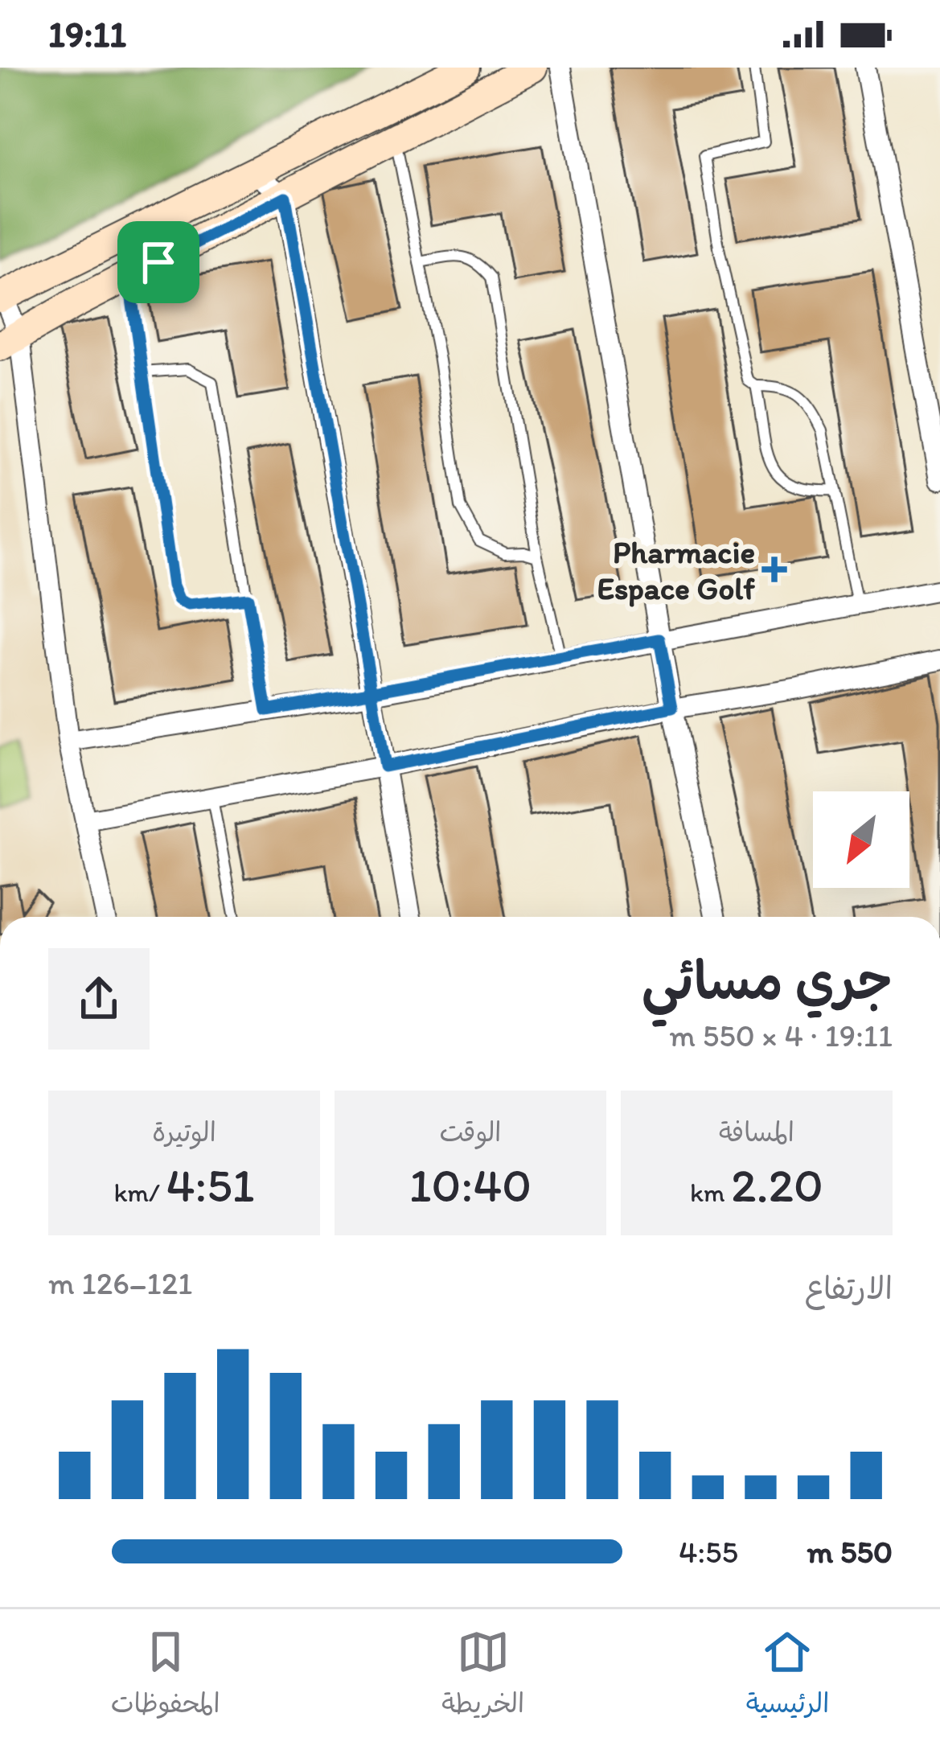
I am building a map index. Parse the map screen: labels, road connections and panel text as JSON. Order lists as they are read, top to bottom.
{
  "places": {
    "health": ["Pharmacie Espace Golf"]
  },
  "north": "bottom left",
  "page": {
    "status": "19:11",
    "heading": ["جري مسائي", "19:11 · 4 × 550 m"],
    "stats": [
      ["المسافة", "2.20 km"],
      ["الوقت", "10:40"],
      ["الوتيرة", "4:51 /km"]
    ],
    "chart": ["الارتفاع", "121–126 m"],
    "list": [
      {
        "name": "550 m",
        "note": "4:55"
      }
    ],
    "tabs": ["الرئيسية", "الخريطة", "المحفوظات"]
  }
}
